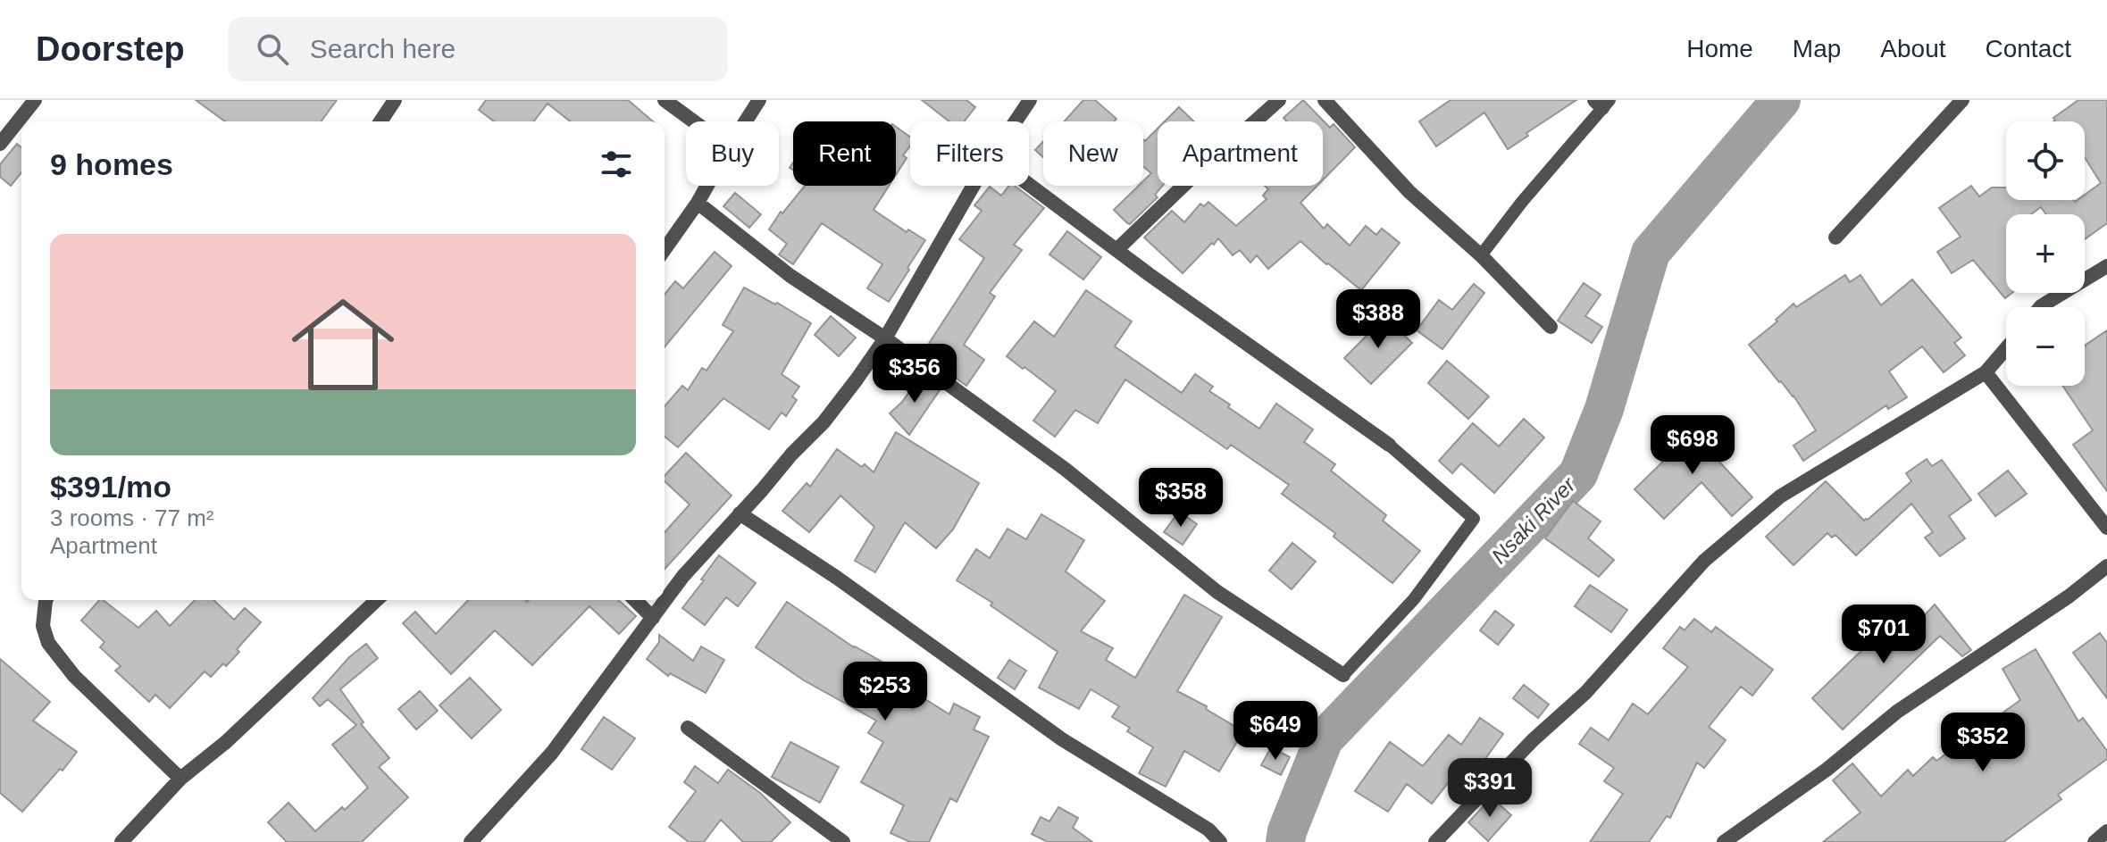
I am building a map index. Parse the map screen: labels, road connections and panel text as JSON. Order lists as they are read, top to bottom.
{
  "water": ["Nsaki River"],
  "page": {
    "header": "Doorstep",
    "search": "Search here",
    "nav": [
      "Home",
      "Map",
      "About",
      "Contact"
    ],
    "map_buttons": ["+", "−"],
    "chip": [
      "Buy",
      "Rent",
      "Filters",
      "New",
      "Apartment"
    ],
    "heading": "9 homes",
    "list": [
      {
        "name": "$391/mo",
        "note": "3 rooms · 77 m² · Apartment"
      }
    ],
    "price": [
      "$388",
      "$356",
      "$698",
      "$358",
      "$701",
      "$253",
      "$649",
      "$352",
      "$391"
    ]
  }
}
